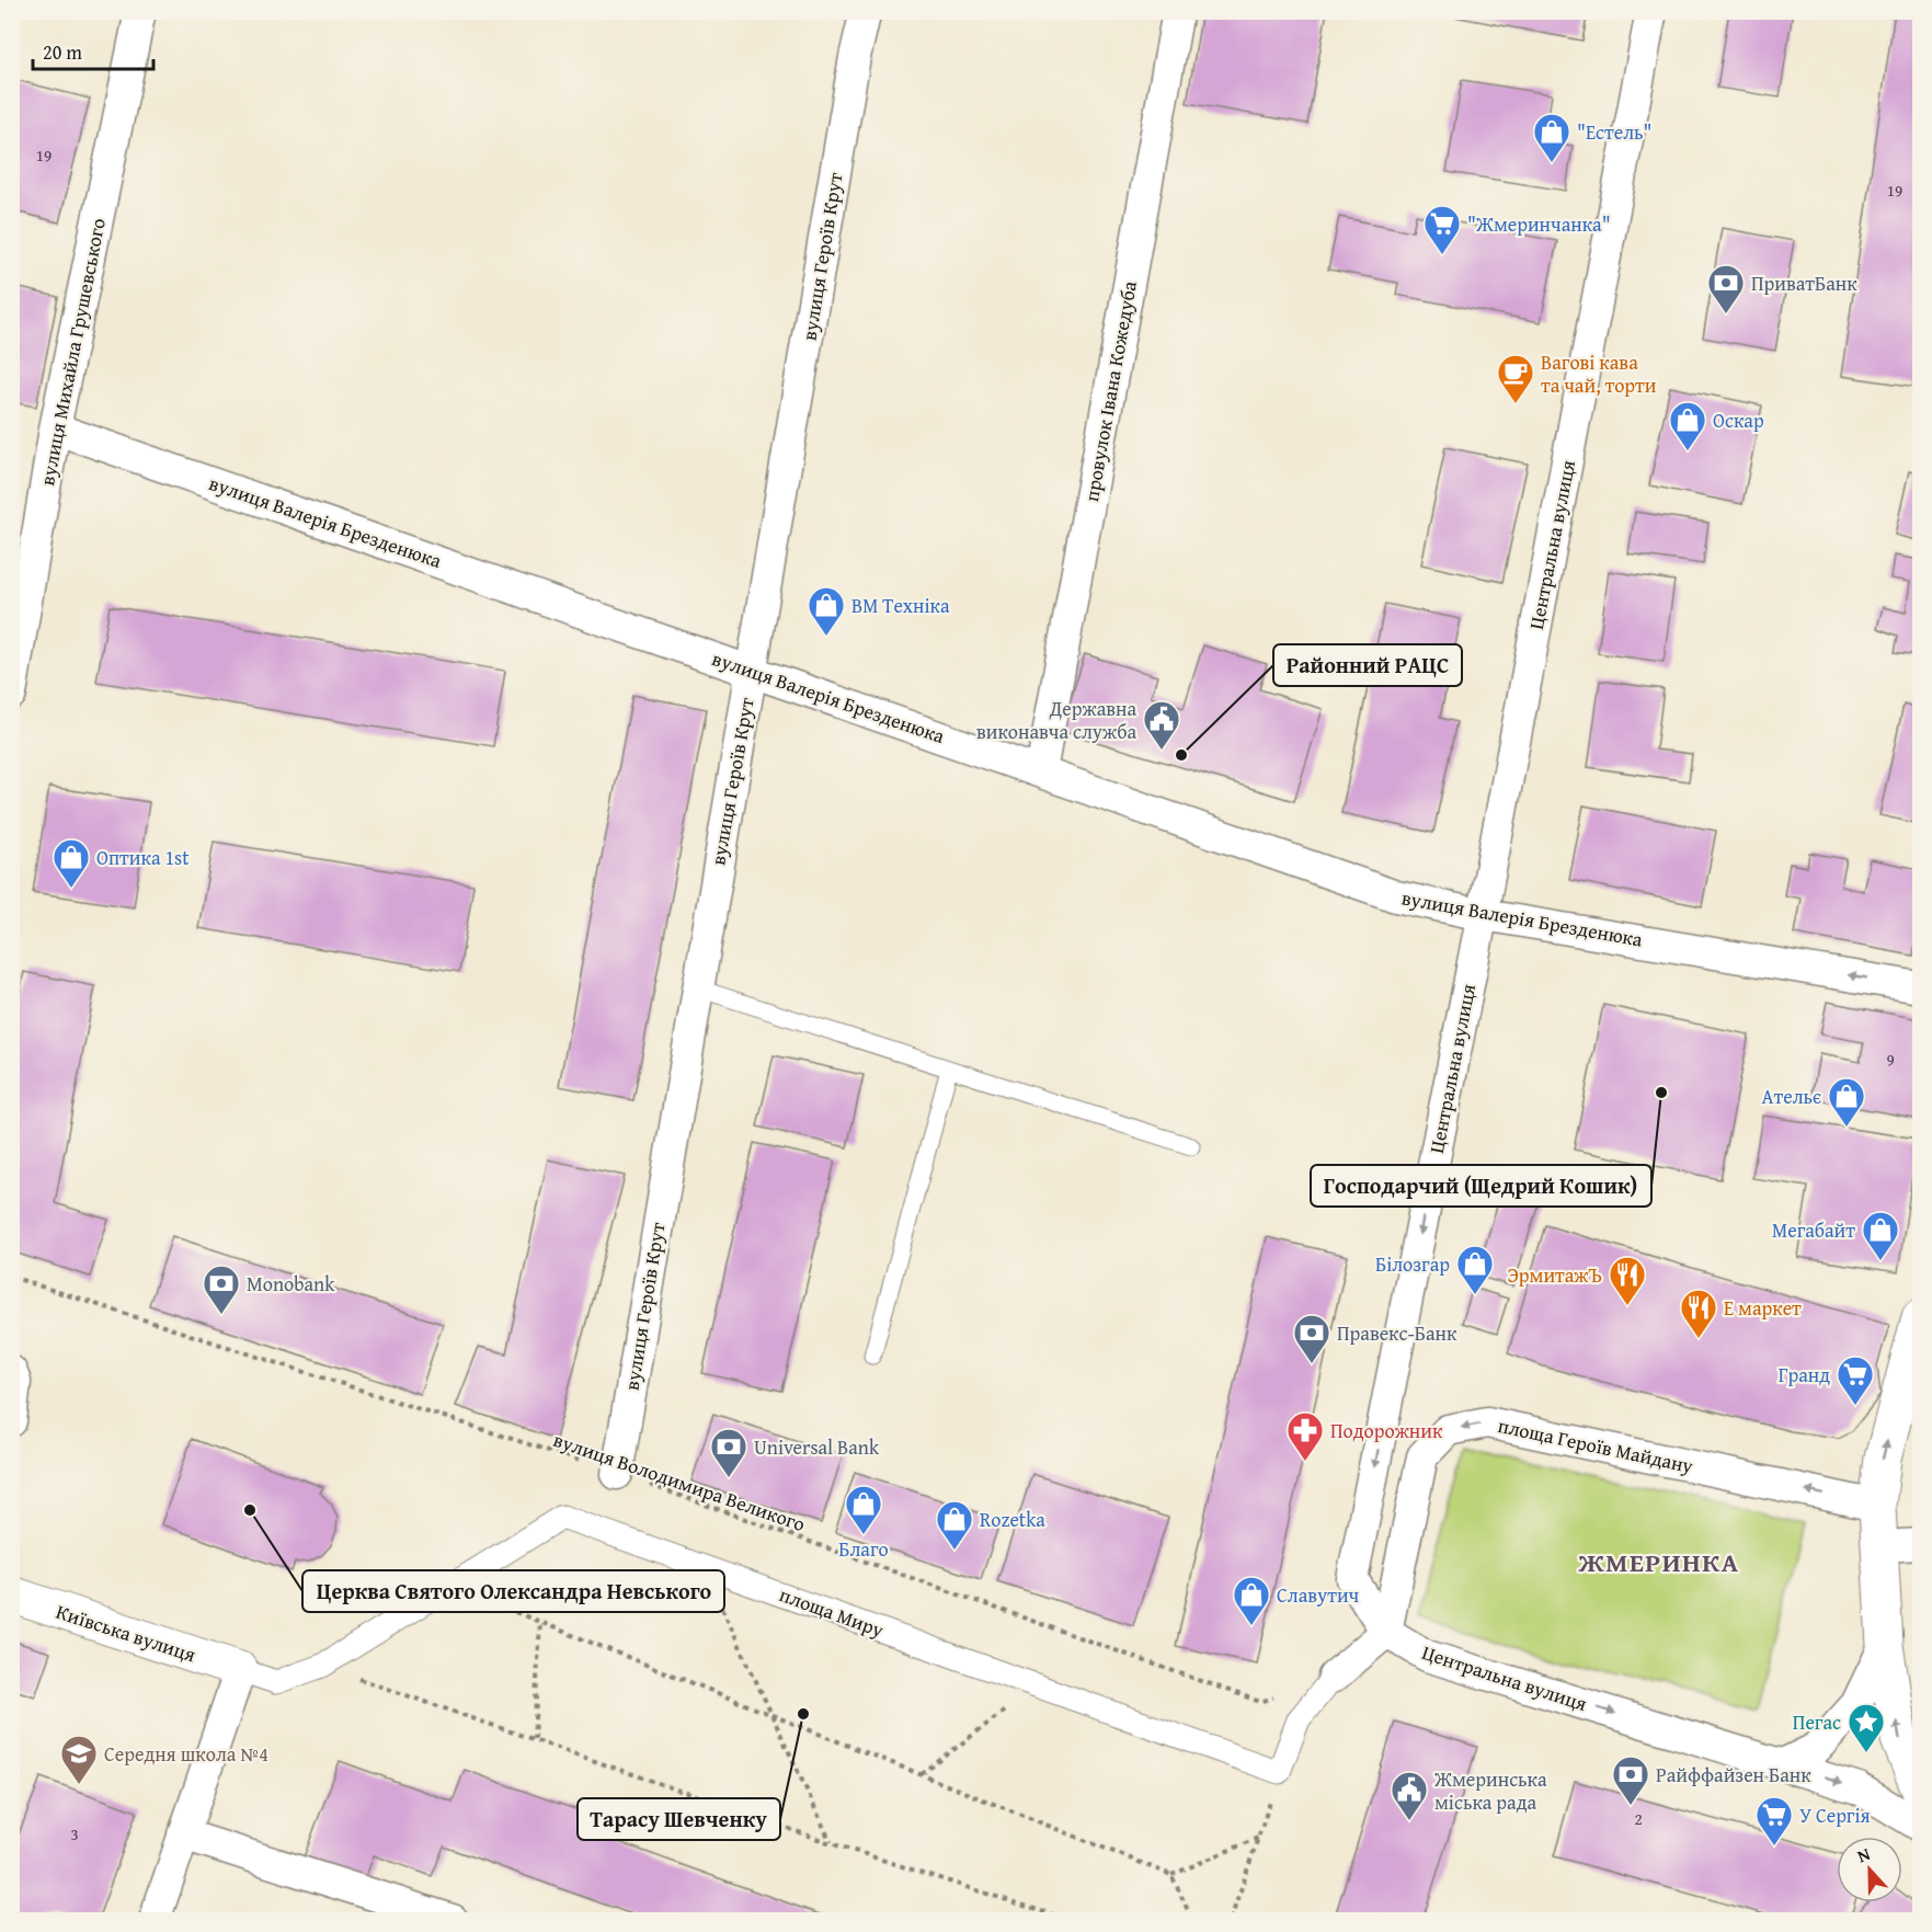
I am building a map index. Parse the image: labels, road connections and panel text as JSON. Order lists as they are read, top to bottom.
{
  "streets": {
    "street": [
      "вулиця Героїв Крут",
      "вулиця Михайла Грушевського",
      "провулок Івана Кожедуба",
      "вулиця Валерія Брезденюка",
      "Центральна вулиця",
      "площа Героїв Майдану",
      "площа Миру",
      "Київська вулиця"
    ],
    "path": ["вулиця Володимира Великого"]
  },
  "crossings": [
    ["вулиця Героїв Крут", "вулиця Валерія Брезденюка"],
    ["вулиця Героїв Крут", "вулиця Володимира Великого"],
    ["вулиця Михайла Грушевського", "вулиця Валерія Брезденюка"],
    ["провулок Івана Кожедуба", "вулиця Валерія Брезденюка"],
    ["вулиця Валерія Брезденюка", "Центральна вулиця"],
    ["Центральна вулиця", "площа Героїв Майдану"],
    ["площа Миру", "Київська вулиця"]
  ],
  "districts": ["ЖМЕРИНКА"],
  "places": {
    "shop": [
      "\"Естель\"",
      "Оскар",
      "ВМ Техніка",
      "Оптика 1st",
      "Ательє",
      "Мегабайт",
      "Білозгар",
      "Благо",
      "Rozetka",
      "Славутич"
    ],
    "supermarket": ["\"Жмеринчанка\"", "Гранд", "У Сергія"],
    "bank": [
      "ПриватБанк",
      "Monobank",
      "Правекс-Банк",
      "Universal Bank",
      "Райффайзен Банк"
    ],
    "cafe": ["Вагові кава та чай, торти"],
    "public building": ["Державна виконавча служба", "Жмеринська міська рада"],
    "other": [
      "Районний РАЦС",
      "Господарчий (Щедрий Кошик)",
      "Церква Святого Олександра Невського",
      "Тарасу Шевченку"
    ],
    "restaurant": ["ЭрмитажЪ", "E маркет"],
    "pharmacy": ["Подорожник"],
    "place": ["Пегас"],
    "school or university": ["Середня школа №4"]
  },
  "house_numbers": [
    "19",
    "19",
    "9",
    "2",
    "3"
  ],
  "scale_bar": "20 m",
  "north": "top"
}
